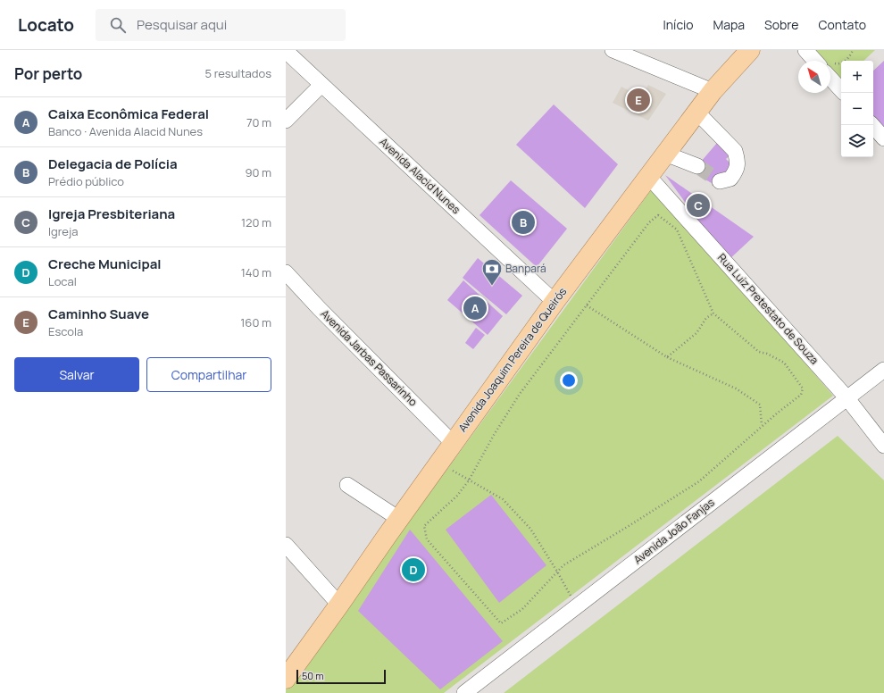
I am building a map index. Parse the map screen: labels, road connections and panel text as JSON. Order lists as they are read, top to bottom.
{
  "streets": {
    "main road": ["Avenida Joaquim Pereira de Queirós"],
    "street": [
      "Avenida Alacid Nunes",
      "Rua Luiz Pretestato de Souza",
      "Avenida Jarbas Passarinho",
      "Avenida João Fanjas"
    ]
  },
  "crossings": [
    ["Avenida Alacid Nunes", "Avenida Joaquim Pereira de Queirós"],
    ["Rua Luiz Pretestato de Souza", "Avenida Joaquim Pereira de Queirós"],
    ["Rua Luiz Pretestato de Souza", "Avenida João Fanjas"],
    ["Avenida Jarbas Passarinho", "Avenida Joaquim Pereira de Queirós"]
  ],
  "places": {
    "bank": ["Banpará"]
  },
  "scale_bar": "50 m",
  "north": "top left",
  "page": {
    "header": "Locato",
    "search": "Pesquisar aqui",
    "nav": [
      "Início",
      "Mapa",
      "Sobre",
      "Contato"
    ],
    "heading": ["Por perto", "5 resultados"],
    "map_buttons": ["+", "−"],
    "pins": [
      "E",
      "C",
      "B",
      "A",
      "D"
    ],
    "list": [
      {
        "mark": "A",
        "name": "Caixa Econômica Federal",
        "note": "Banco · Avenida Alacid Nunes",
        "value": "70 m"
      },
      {
        "mark": "B",
        "name": "Delegacia de Polícia",
        "note": "Prédio público",
        "value": "90 m"
      },
      {
        "mark": "C",
        "name": "Igreja Presbiteriana",
        "note": "Igreja",
        "value": "120 m"
      },
      {
        "mark": "D",
        "name": "Creche Municipal",
        "note": "Local",
        "value": "140 m"
      },
      {
        "mark": "E",
        "name": "Caminho Suave",
        "note": "Escola",
        "value": "160 m"
      }
    ],
    "buttons": ["Salvar", "Compartilhar"],
    "scale": "50 m"
  }
}
